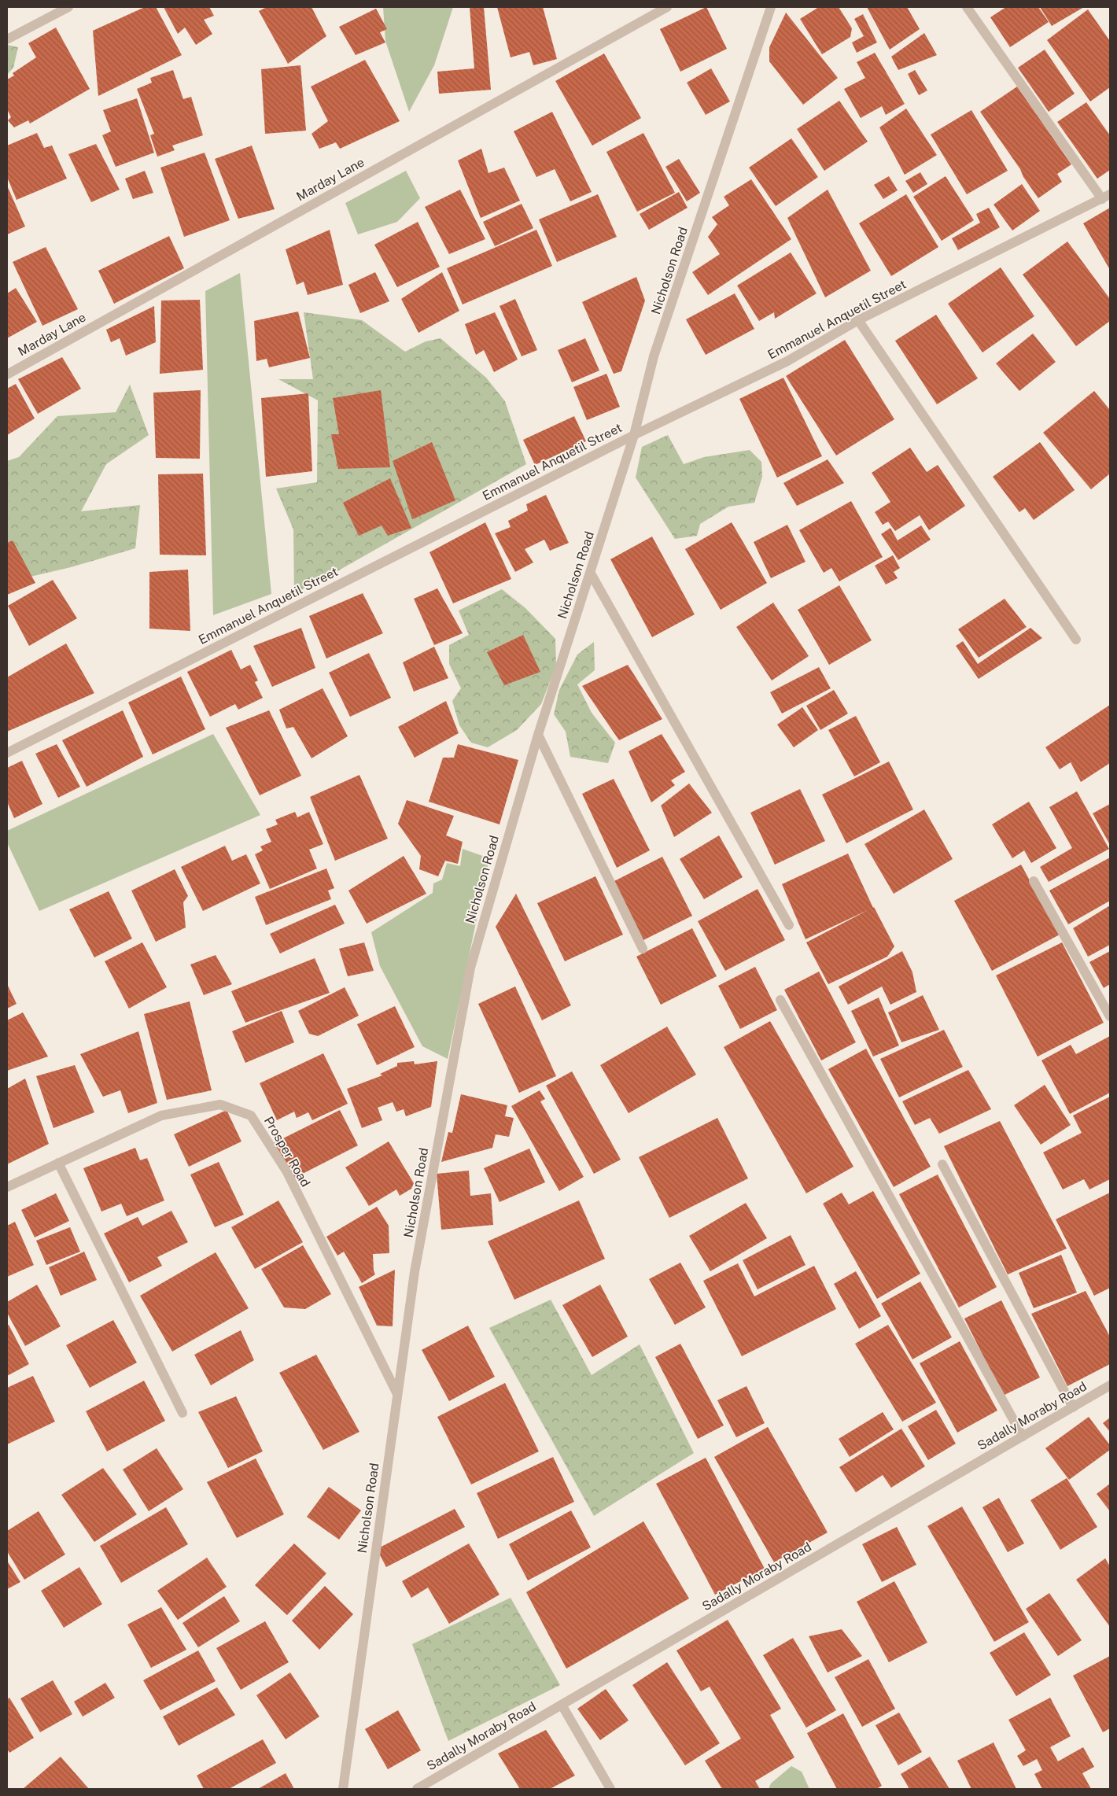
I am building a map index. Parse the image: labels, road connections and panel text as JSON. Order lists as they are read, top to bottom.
{
  "streets": {
    "street": [
      "Marday Lane",
      "Nicholson Road",
      "Emmanuel Anquetil Street",
      "Prosper Road",
      "Sadally Moraby Road"
    ]
  },
  "crossings": [
    ["Nicholson Road", "Emmanuel Anquetil Street"],
    ["Nicholson Road", "Prosper Road"]
  ]
}
